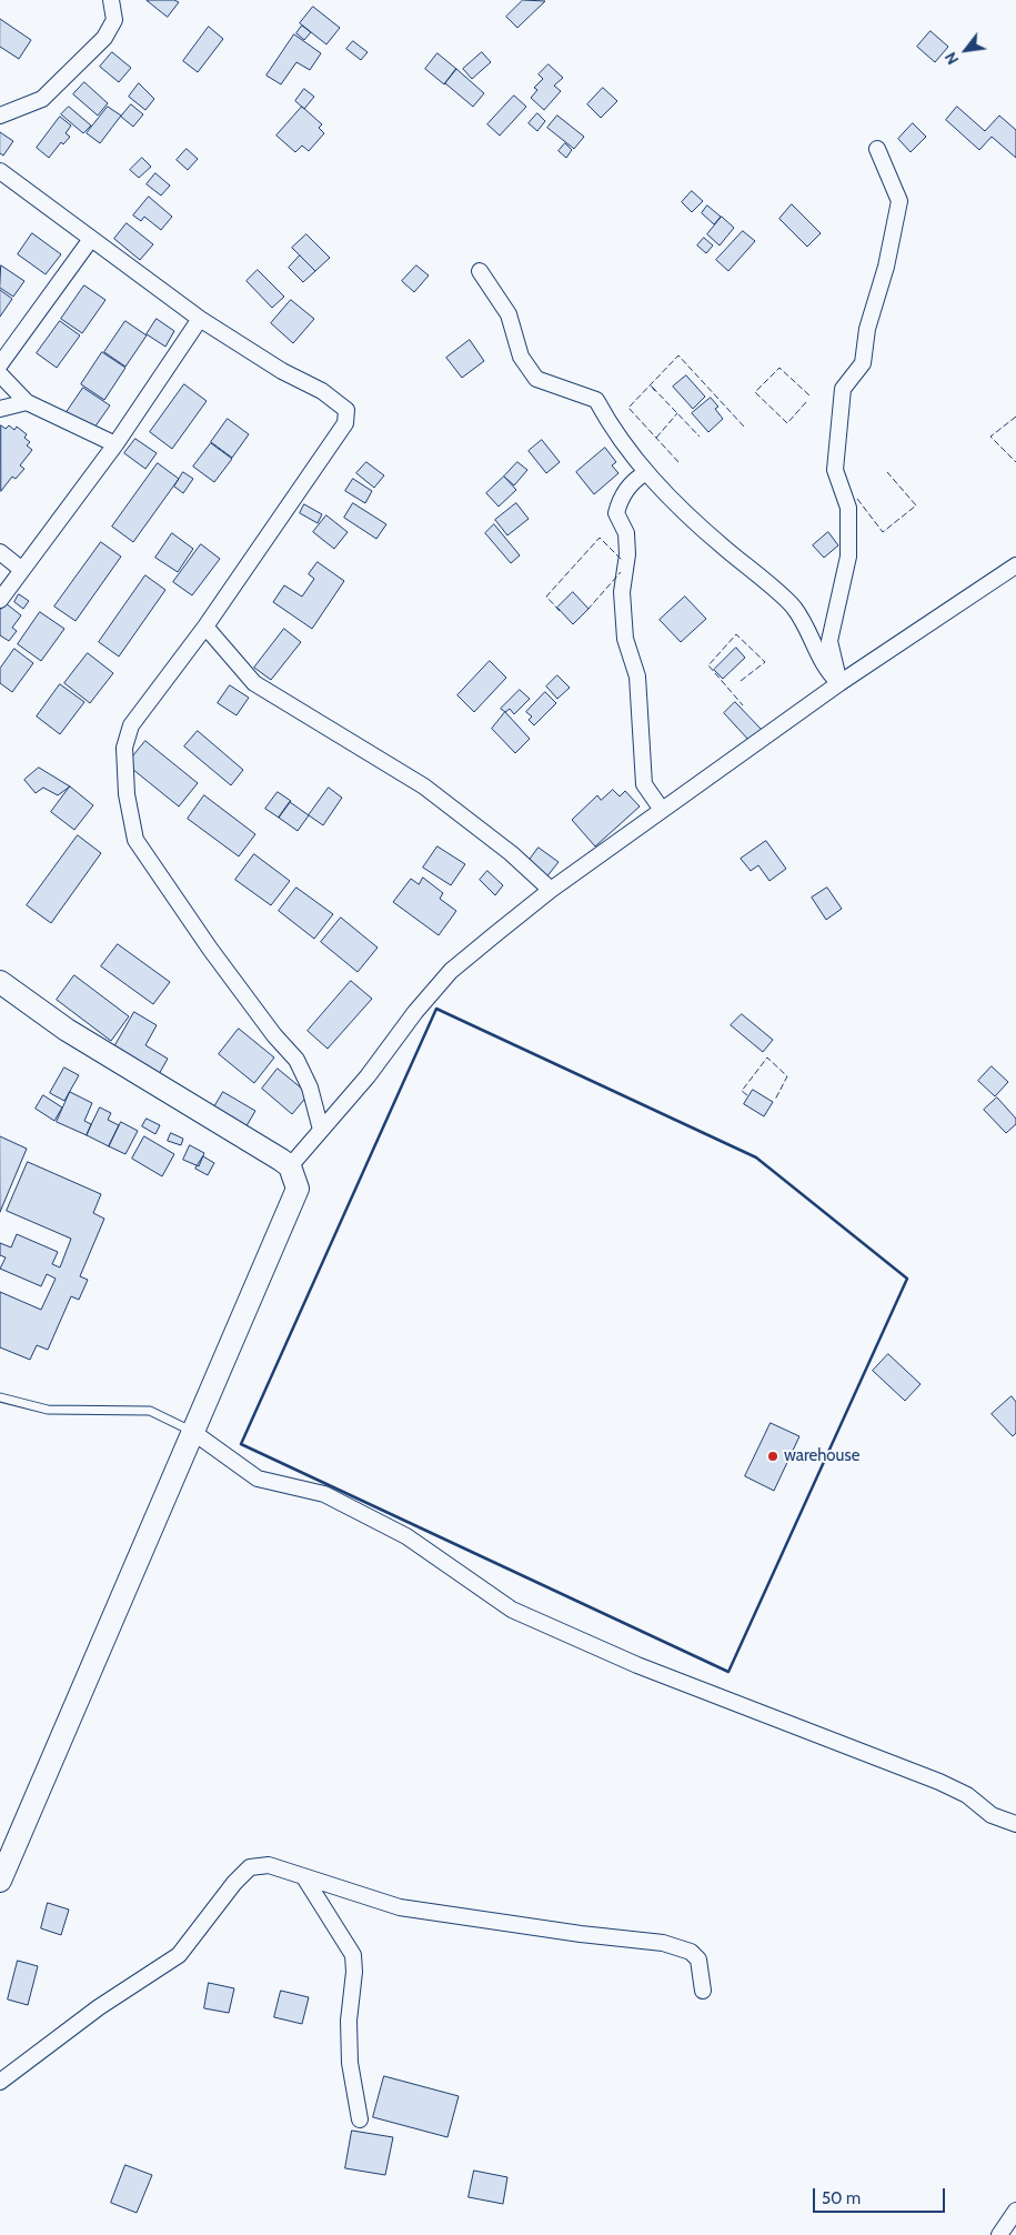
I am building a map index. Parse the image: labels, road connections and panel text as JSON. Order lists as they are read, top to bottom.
{
  "places": ["warehouse"],
  "scale_bar": "50 m",
  "north": "bottom left"
}
